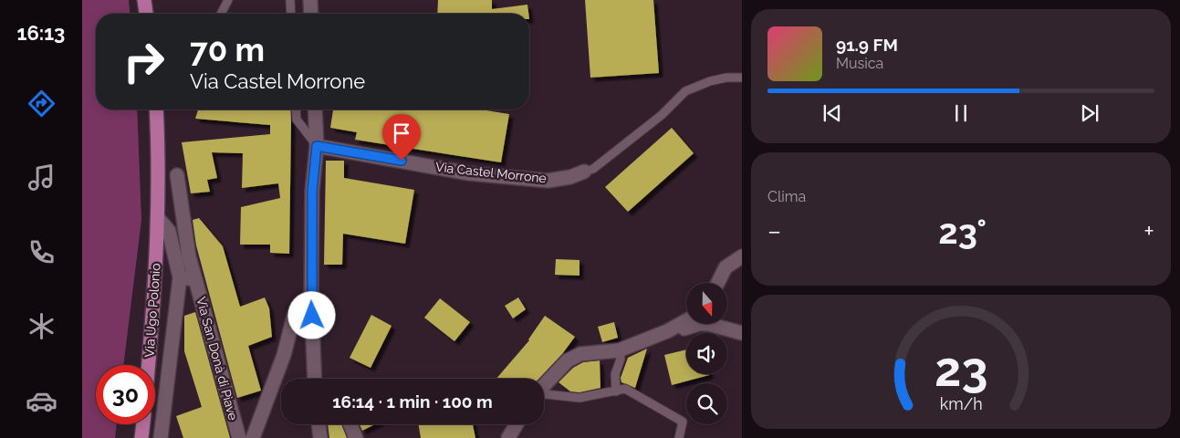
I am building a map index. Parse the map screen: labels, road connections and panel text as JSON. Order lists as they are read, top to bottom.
{
  "streets": {
    "main road": ["Via Ugo Polonio"],
    "street": ["Via Castel Morrone", "Via San Donà di Piave"]
  },
  "north": "bottom",
  "page": {
    "tabs": "16:13",
    "turn": ["70 m", "Via Castel Morrone"],
    "song": ["91.9 FM", "Musica"],
    "tile": "Clima",
    "heat": ["−", "23°", "+"],
    "limit": "30",
    "trip": "16:14 · 1 min · 100 m",
    "gauge": ["23", "km/h"]
  }
}
